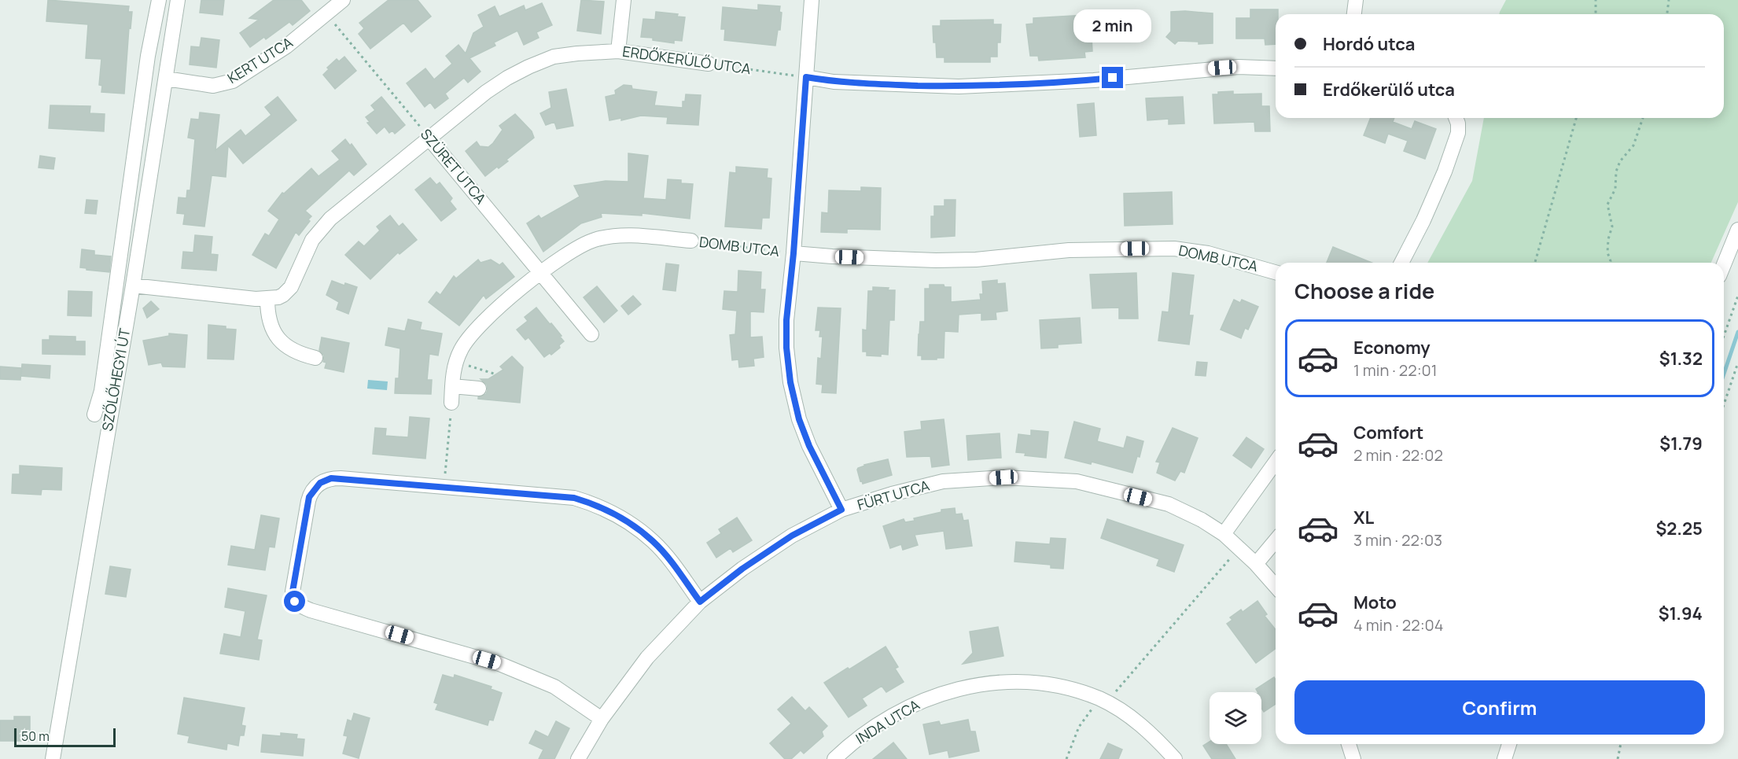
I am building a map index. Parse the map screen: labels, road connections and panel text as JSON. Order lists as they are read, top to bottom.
{
  "streets": {
    "street": [
      "KERT UTCA",
      "ERDŐKERÜLŐ UTCA",
      "SZÜRET UTCA",
      "DOMB UTCA",
      "SZŐLŐHEGYI ÚT",
      "FÜRT UTCA",
      "INDA UTCA"
    ]
  },
  "crossings": [
    ["KERT UTCA", "SZÜRET UTCA"],
    ["KERT UTCA", "SZŐLŐHEGYI ÚT"],
    ["ERDŐKERÜLŐ UTCA", "SZÜRET UTCA"],
    ["ERDŐKERÜLŐ UTCA", "SZŐLŐHEGYI ÚT"],
    ["SZÜRET UTCA", "DOMB UTCA"]
  ],
  "scale_bar": "50 m",
  "page": {
    "bubble": "2 min",
    "banner": ["Hordó utca", "Erdőkerülő utca"],
    "heading": "Choose a ride",
    "list": [
      {
        "name": "Economy",
        "note": "1 min · 22:01",
        "value": "$1.32"
      },
      {
        "name": "Comfort",
        "note": "2 min · 22:02",
        "value": "$1.79"
      },
      {
        "name": "XL",
        "note": "3 min · 22:03",
        "value": "$2.25"
      },
      {
        "name": "Moto",
        "note": "4 min · 22:04",
        "value": "$1.94"
      }
    ],
    "buttons": "Confirm",
    "scale": "50 m"
  }
}
